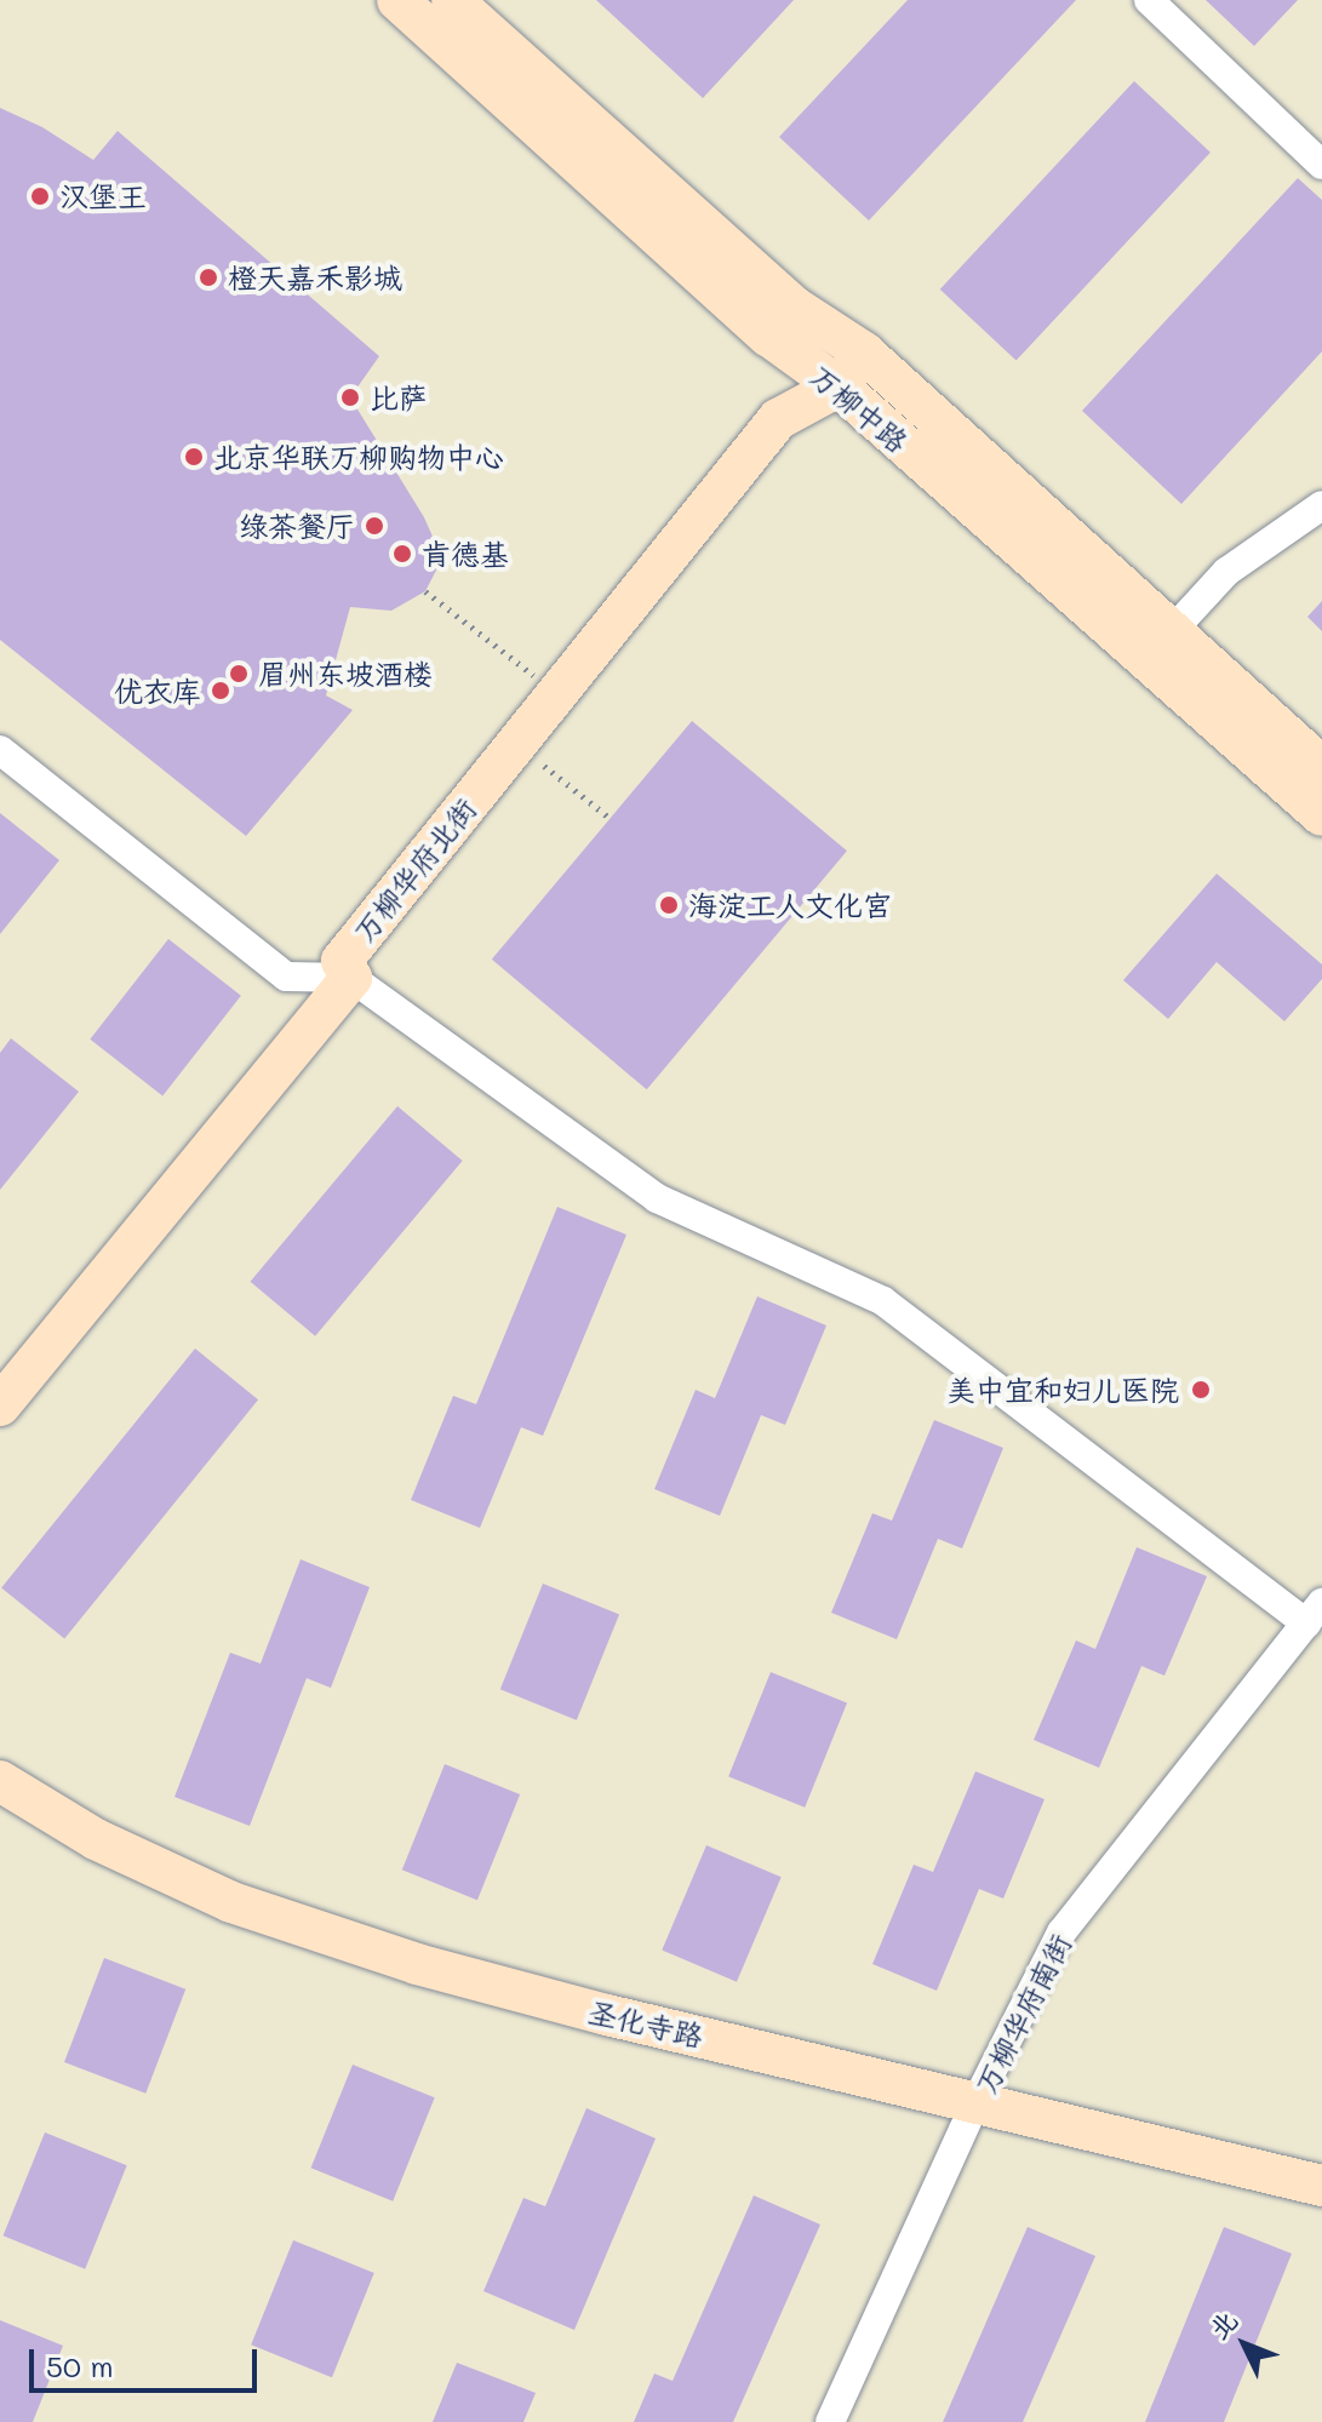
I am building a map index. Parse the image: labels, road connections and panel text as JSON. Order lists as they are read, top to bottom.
{
  "streets": {
    "street": [
      "万柳中路",
      "万柳华府北街",
      "万柳华府南街",
      "圣化寺路"
    ]
  },
  "crossings": [
    ["万柳中路", "万柳华府北街"],
    ["万柳华府南街", "圣化寺路"]
  ],
  "places": [
    "汉堡王",
    "橙天嘉禾影城",
    "比萨",
    "北京华联万柳购物中心",
    "绿茶餐厅",
    "肯德基",
    "眉州东坡酒楼",
    "优衣库",
    "海淀工人文化宫",
    "美中宜和妇儿医院"
  ],
  "scale_bar": "50 m",
  "north": "top left"
}
